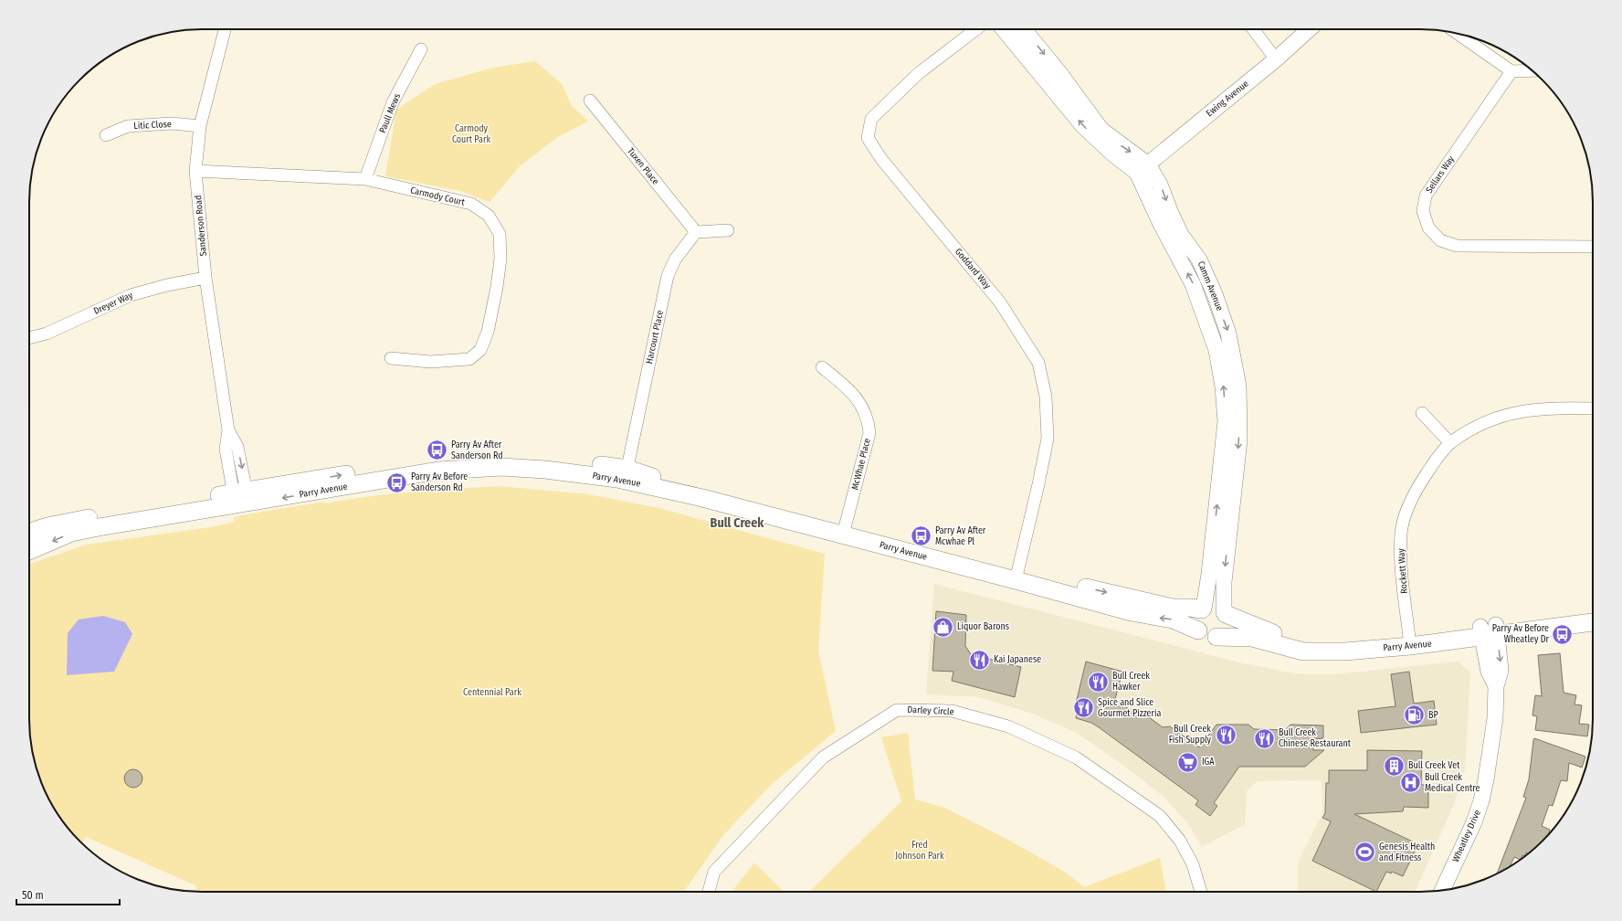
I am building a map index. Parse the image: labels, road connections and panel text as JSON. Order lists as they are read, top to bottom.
{
  "streets": {
    "main road": ["Parry Avenue"],
    "street": [
      "Ewing Avenue",
      "Paull Mews",
      "Litic Close",
      "Tuxen Place",
      "Sellars Way",
      "Carmody Court",
      "Sanderson Road",
      "Goddard Way",
      "Camm Avenue",
      "Dreyer Way",
      "Harcourt Place",
      "McWhae Place",
      "Rockett Way",
      "Darley Circle",
      "Wheatley Drive"
    ]
  },
  "crossings": [
    ["Ewing Avenue", "Camm Avenue"],
    ["Paull Mews", "Carmody Court"],
    ["Litic Close", "Sanderson Road"],
    ["Tuxen Place", "Harcourt Place"],
    ["Carmody Court", "Sanderson Road"],
    ["Sanderson Road", "Dreyer Way"],
    ["Sanderson Road", "Parry Avenue"],
    ["Goddard Way", "Parry Avenue"],
    ["Camm Avenue", "Parry Avenue"],
    ["Harcourt Place", "Parry Avenue"],
    ["McWhae Place", "Parry Avenue"],
    ["Parry Avenue", "Rockett Way"],
    ["Parry Avenue", "Wheatley Drive"]
  ],
  "districts": ["Bull Creek"],
  "parks": ["Carmody Court Park", "Centennial Park", "Fred Johnson Park"],
  "places": {
    "bus stop": [
      "Parry Av After Sanderson Rd",
      "Parry Av Before Sanderson Rd",
      "Parry Av After Mcwhae Pl",
      "Parry Av Before Wheatley Dr"
    ],
    "shop": ["Liquor Barons"],
    "restaurant": [
      "Kai Japanese",
      "Bull Creek Hawker",
      "Spice and Slice Gourmet Pizzeria",
      "Bull Creek Fish Supply",
      "Bull Creek Chinese Restaurant"
    ],
    "fuel station": ["BP"],
    "supermarket": ["IGA"],
    "building": ["Bull Creek Vet"],
    "hospital": ["Bull Creek Medical Centre"],
    "sports": ["Genesis Health and Fitness"]
  },
  "scale_bar": "50 m"
}
